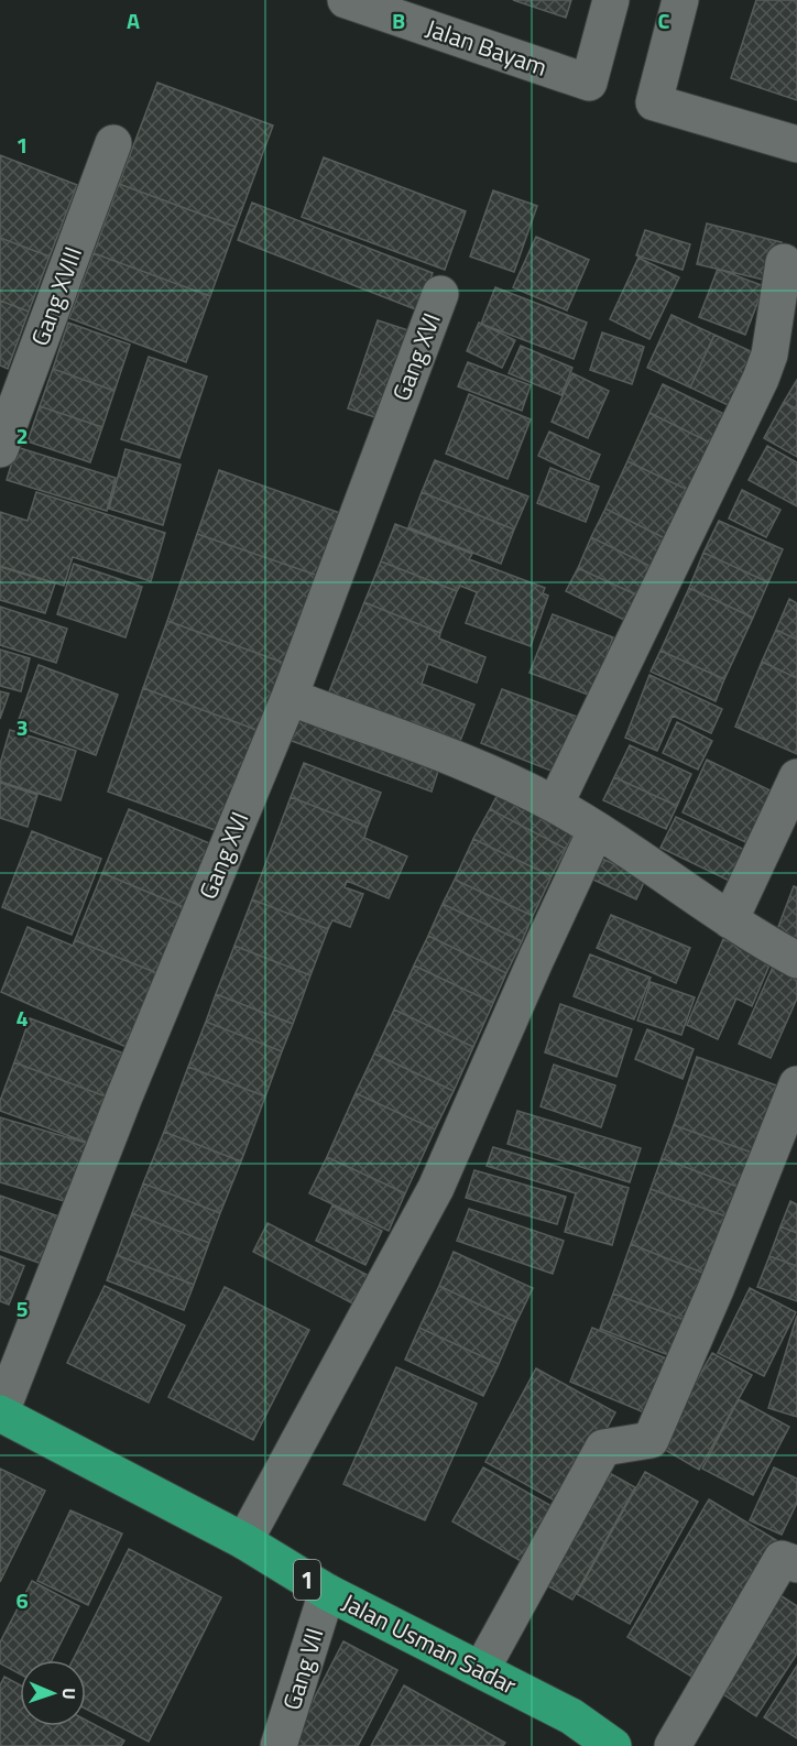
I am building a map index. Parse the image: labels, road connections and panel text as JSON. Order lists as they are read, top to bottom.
{
  "streets": {
    "highway": ["1", "Jalan Usman Sadar"],
    "street": [
      "Jalan Bayam",
      "Gang XVIII",
      "Gang XVI",
      "Gang VII"
    ]
  },
  "crossings": [
    ["Gang XVI", "Jalan Usman Sadar"],
    ["Jalan Usman Sadar", "Gang VII"]
  ],
  "north": "right",
  "grid": {
    "columns": ["A", "B", "C"],
    "rows": [
      "1",
      "2",
      "3",
      "4",
      "5",
      "6"
    ]
  }
}
